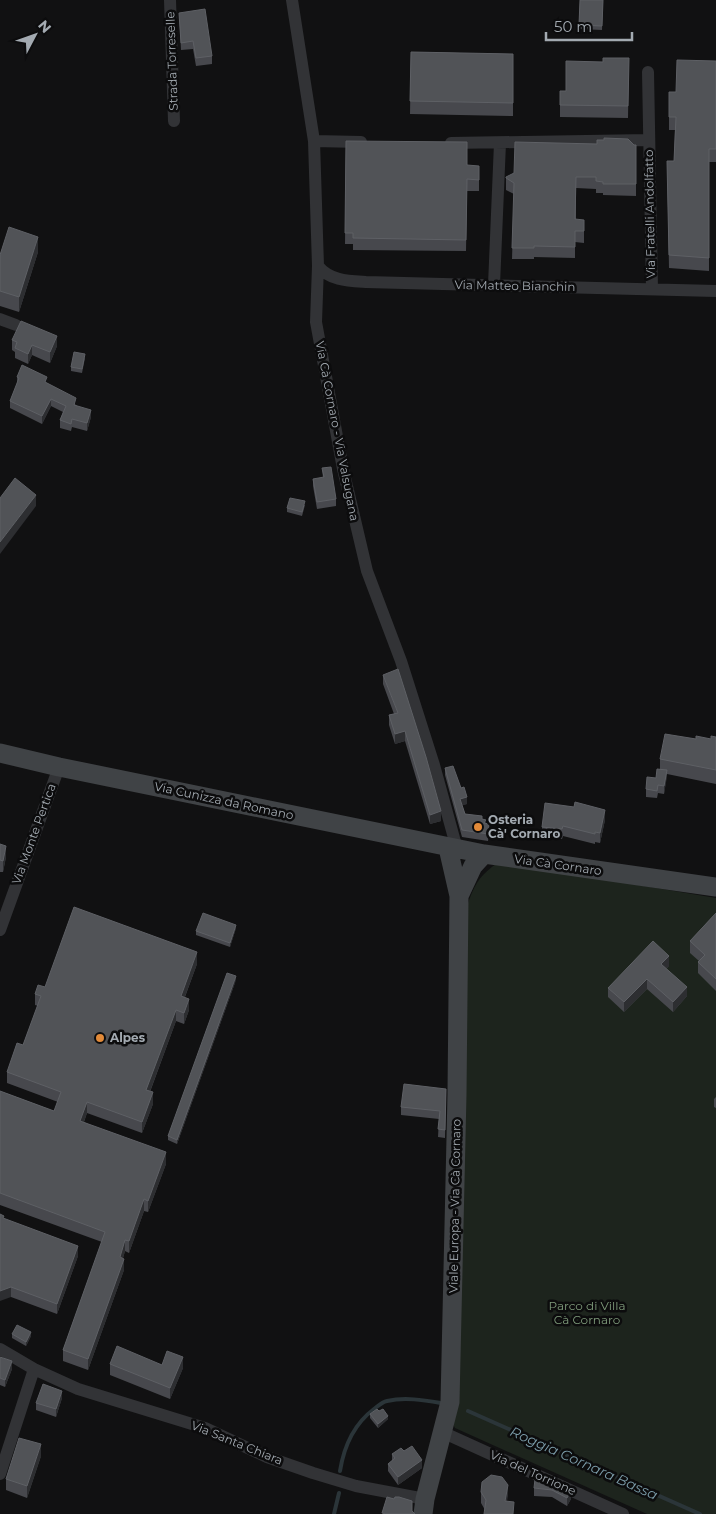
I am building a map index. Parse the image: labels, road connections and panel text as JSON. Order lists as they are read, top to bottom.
{
  "streets": {
    "street": [
      "Strada Torreselle",
      "Via Fratelli Andolfatto",
      "Via Matteo Bianchin",
      "Via Cà Cornaro - Via Valsugana",
      "Via Cunizza da Romano",
      "Via Monte Pertica",
      "Via Cà Cornaro",
      "Viale Europa - Via Cà Cornaro",
      "Via Santa Chiara",
      "Via del Torrione"
    ]
  },
  "crossings": [
    ["Via Fratelli Andolfatto", "Via Matteo Bianchin"],
    ["Via Matteo Bianchin", "Via Cà Cornaro - Via Valsugana"],
    ["Via Cà Cornaro - Via Valsugana", "Via Cunizza da Romano"],
    ["Via Cà Cornaro - Via Valsugana", "Via Cà Cornaro"],
    ["Via Cunizza da Romano", "Via Monte Pertica"],
    ["Via Cunizza da Romano", "Via Cà Cornaro"],
    ["Viale Europa - Via Cà Cornaro", "Via Santa Chiara"],
    ["Viale Europa - Via Cà Cornaro", "Via del Torrione"]
  ],
  "water": ["Roggia Cornara Bassa"],
  "parks": ["Parco di Villa Cà Cornaro"],
  "places": ["Osteria Cà' Cornaro", "Alpes"],
  "scale_bar": "50 m",
  "north": "top right"
}
